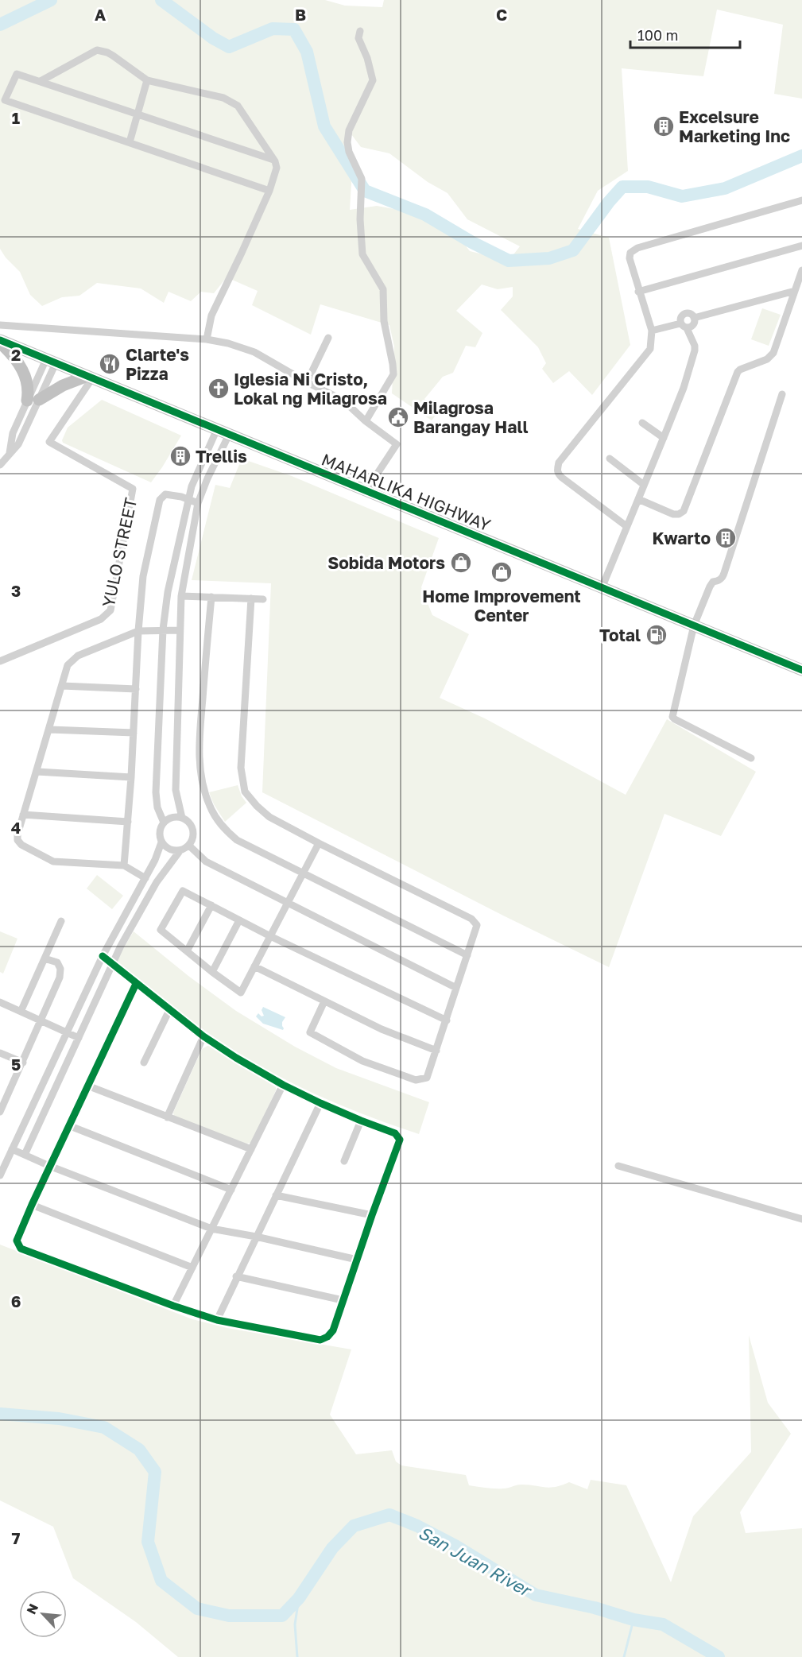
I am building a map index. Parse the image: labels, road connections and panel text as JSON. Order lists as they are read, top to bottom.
{
  "streets": {
    "highway": ["MAHARLIKA HIGHWAY"],
    "street": ["YULO STREET"]
  },
  "crossings": [
    ["MAHARLIKA HIGHWAY", "YULO STREET"]
  ],
  "water": ["San Juan River"],
  "places": {
    "building": ["Excelsure Marketing Inc", "Trellis", "Kwarto"],
    "restaurant": ["Clarte's Pizza"],
    "church": ["Iglesia Ni Cristo, Lokal ng Milagrosa"],
    "public building": ["Milagrosa Barangay Hall"],
    "shop": ["Sobida Motors", "Home Improvement Center"],
    "fuel station": ["Total"]
  },
  "scale_bar": "100 m",
  "north": "top left",
  "grid": {
    "columns": ["A", "B", "C"],
    "rows": [
      "1",
      "2",
      "3",
      "4",
      "5",
      "6",
      "7"
    ]
  }
}
